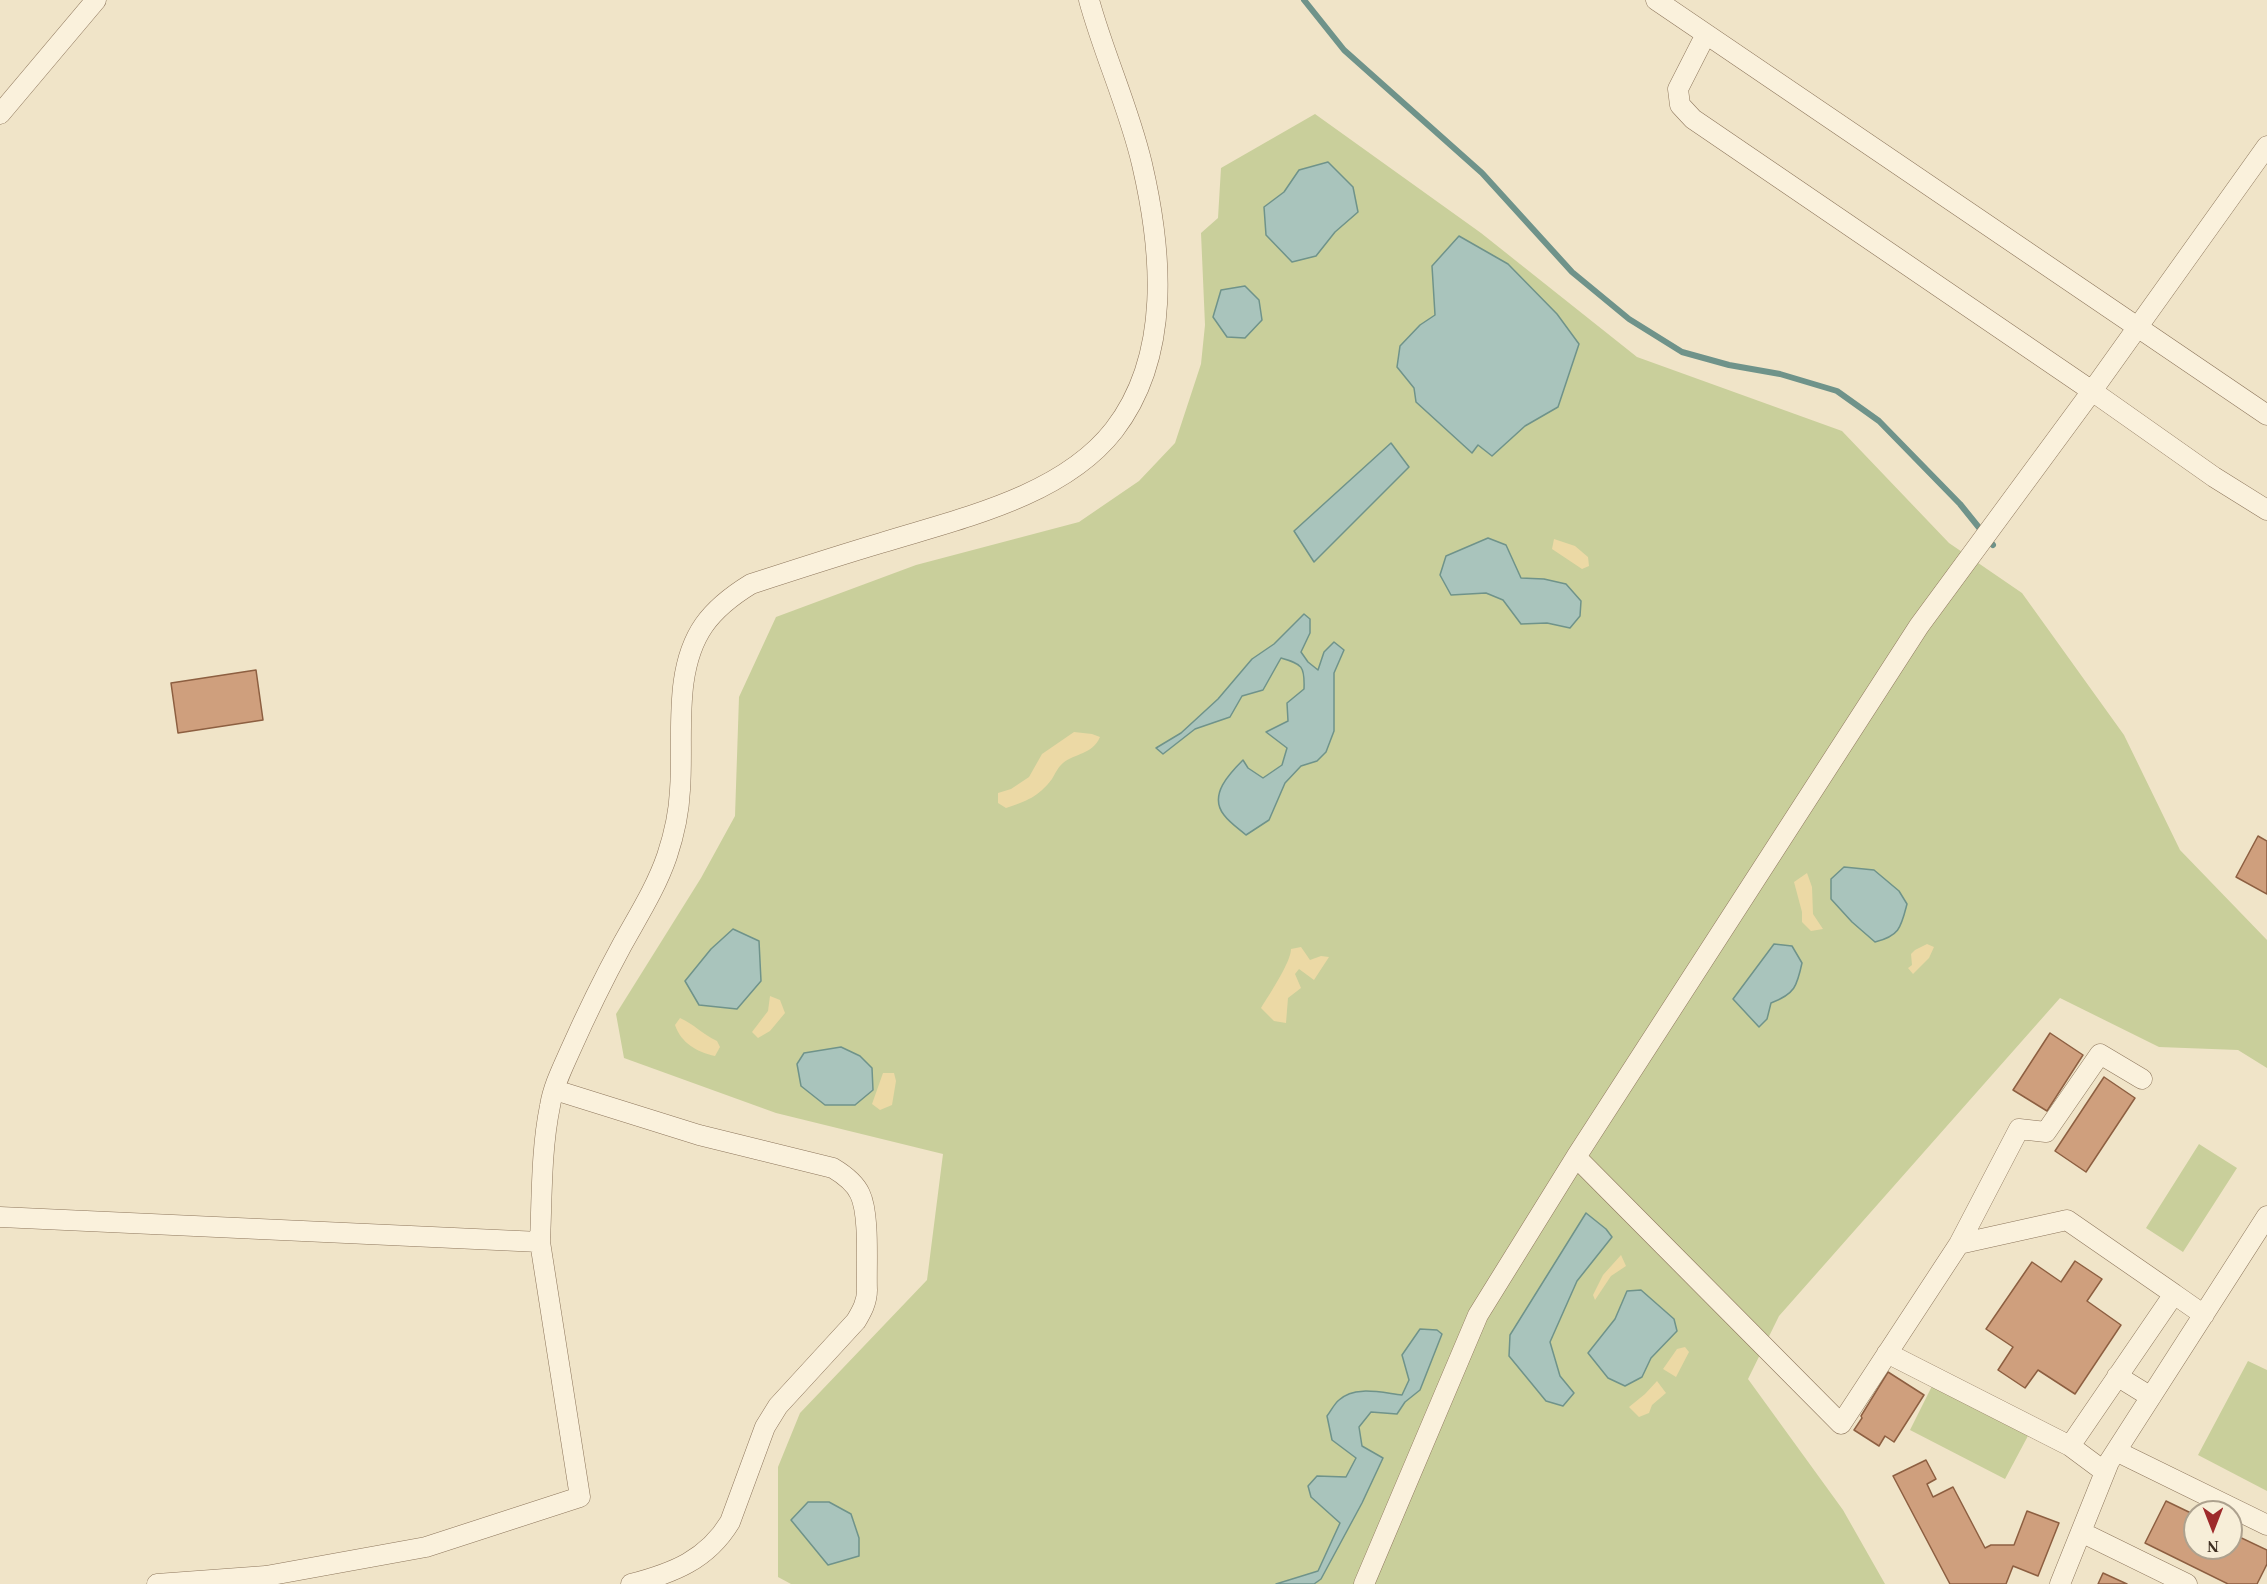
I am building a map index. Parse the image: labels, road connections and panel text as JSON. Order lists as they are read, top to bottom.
{
  "north": "bottom"
}
